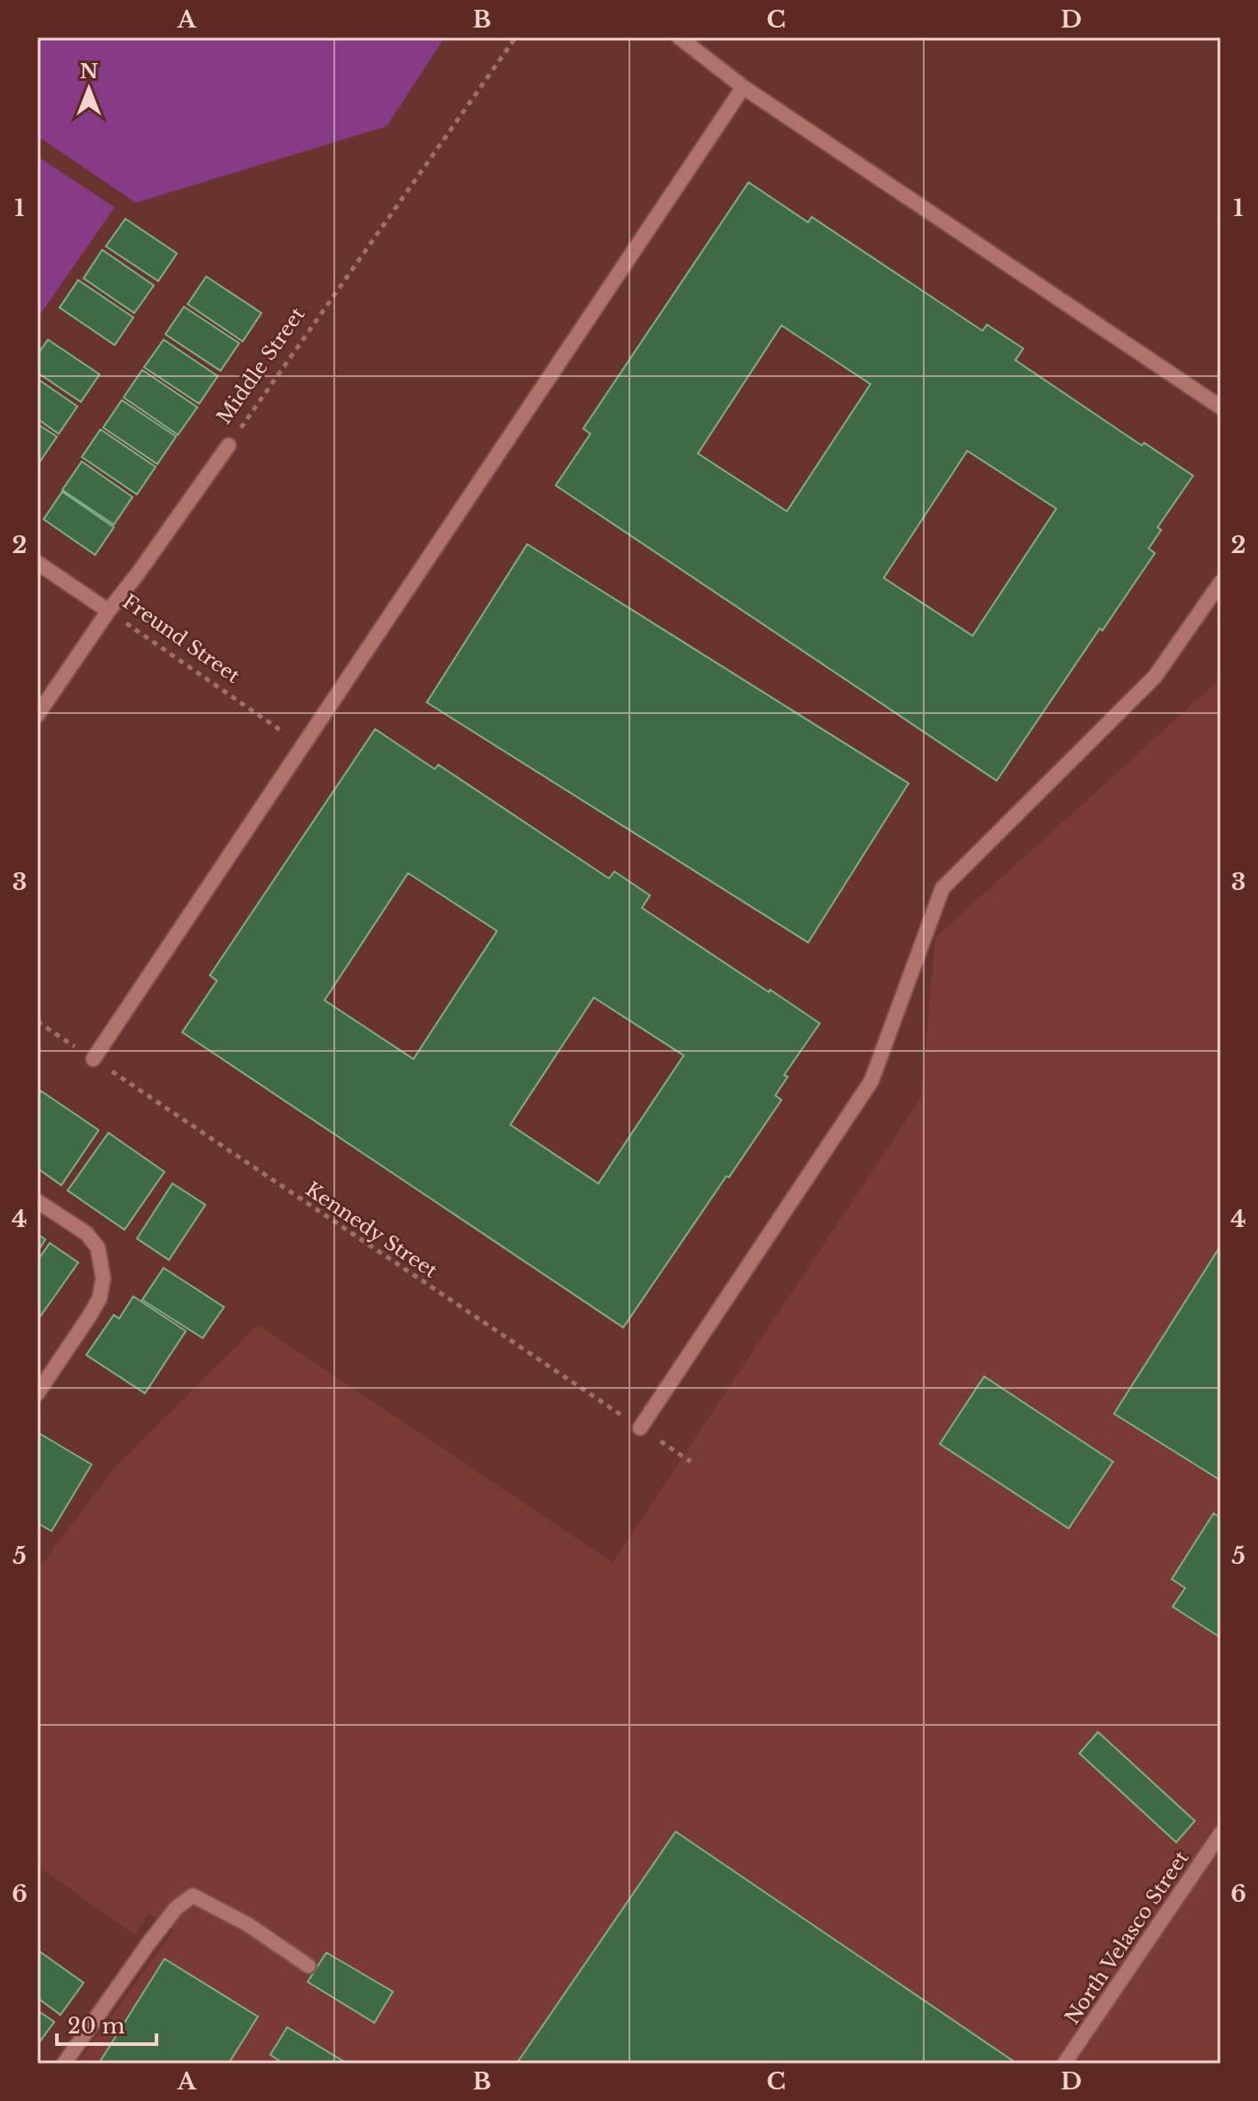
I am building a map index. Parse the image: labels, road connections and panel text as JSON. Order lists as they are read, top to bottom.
{
  "streets": {
    "street": ["Middle Street", "Freund Street", "North Velasco Street"],
    "path": ["Kennedy Street"]
  },
  "crossings": [
    ["Middle Street", "Freund Street"]
  ],
  "scale_bar": "20 m",
  "north": "top",
  "grid": {
    "columns": [
      "A",
      "B",
      "C",
      "D"
    ],
    "rows": [
      "1",
      "2",
      "3",
      "4",
      "5",
      "6"
    ]
  }
}
